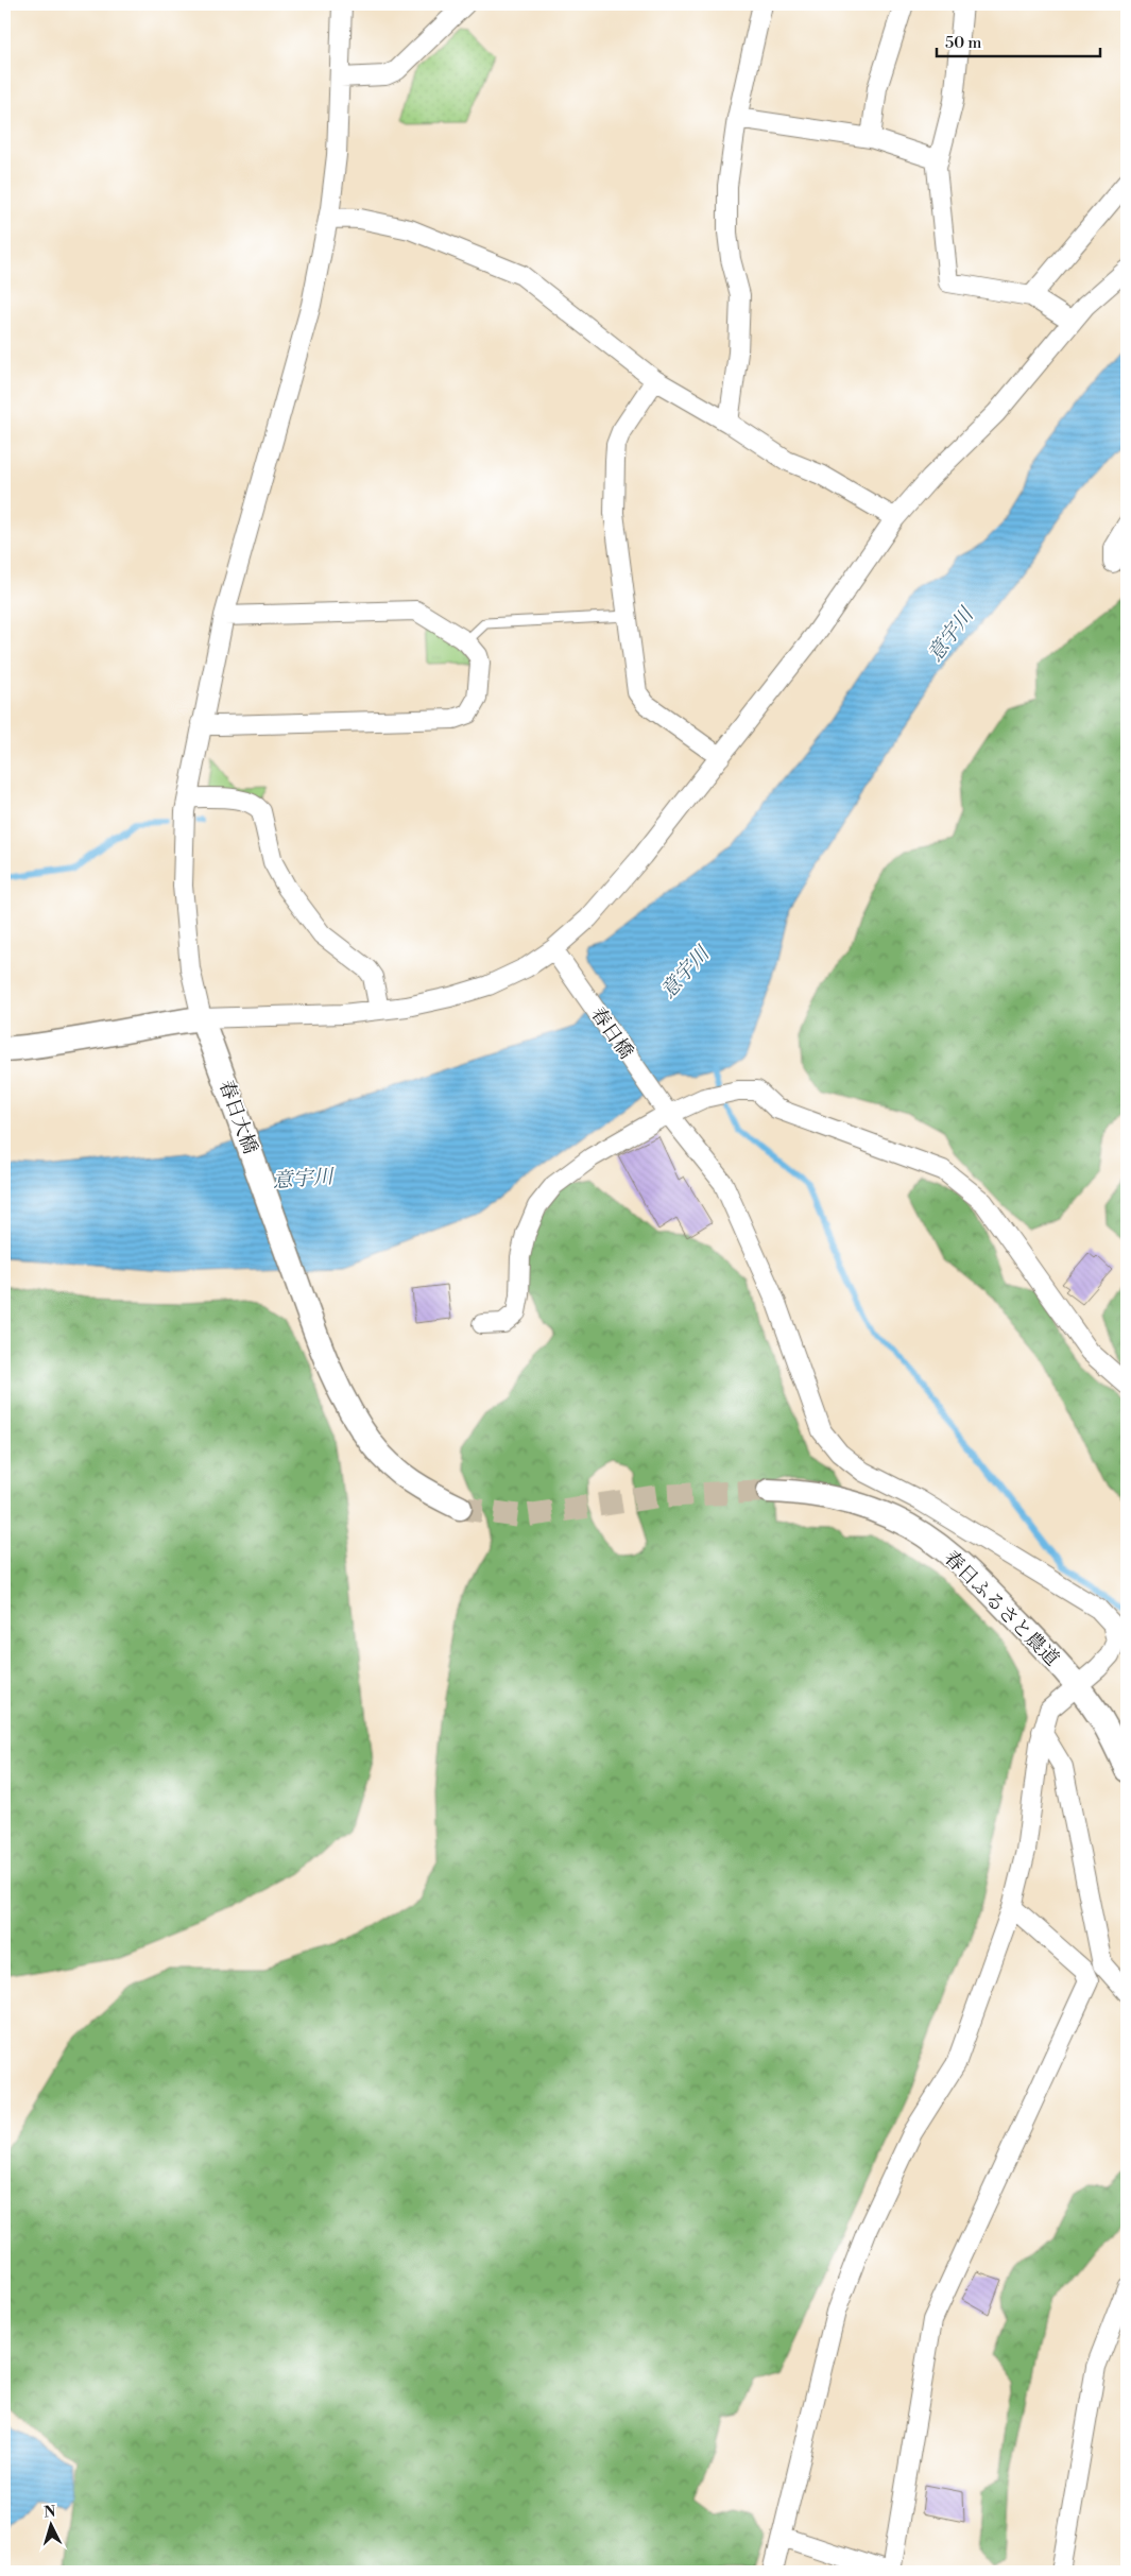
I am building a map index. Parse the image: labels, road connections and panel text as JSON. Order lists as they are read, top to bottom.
{
  "streets": {
    "street": ["春日橋", "春日大橋", "春日ふるさと農道"]
  },
  "crossings": [
    ["春日橋", "春日ふるさと農道"]
  ],
  "water": ["意宇川"],
  "scale_bar": "50 m",
  "north": "top"
}
